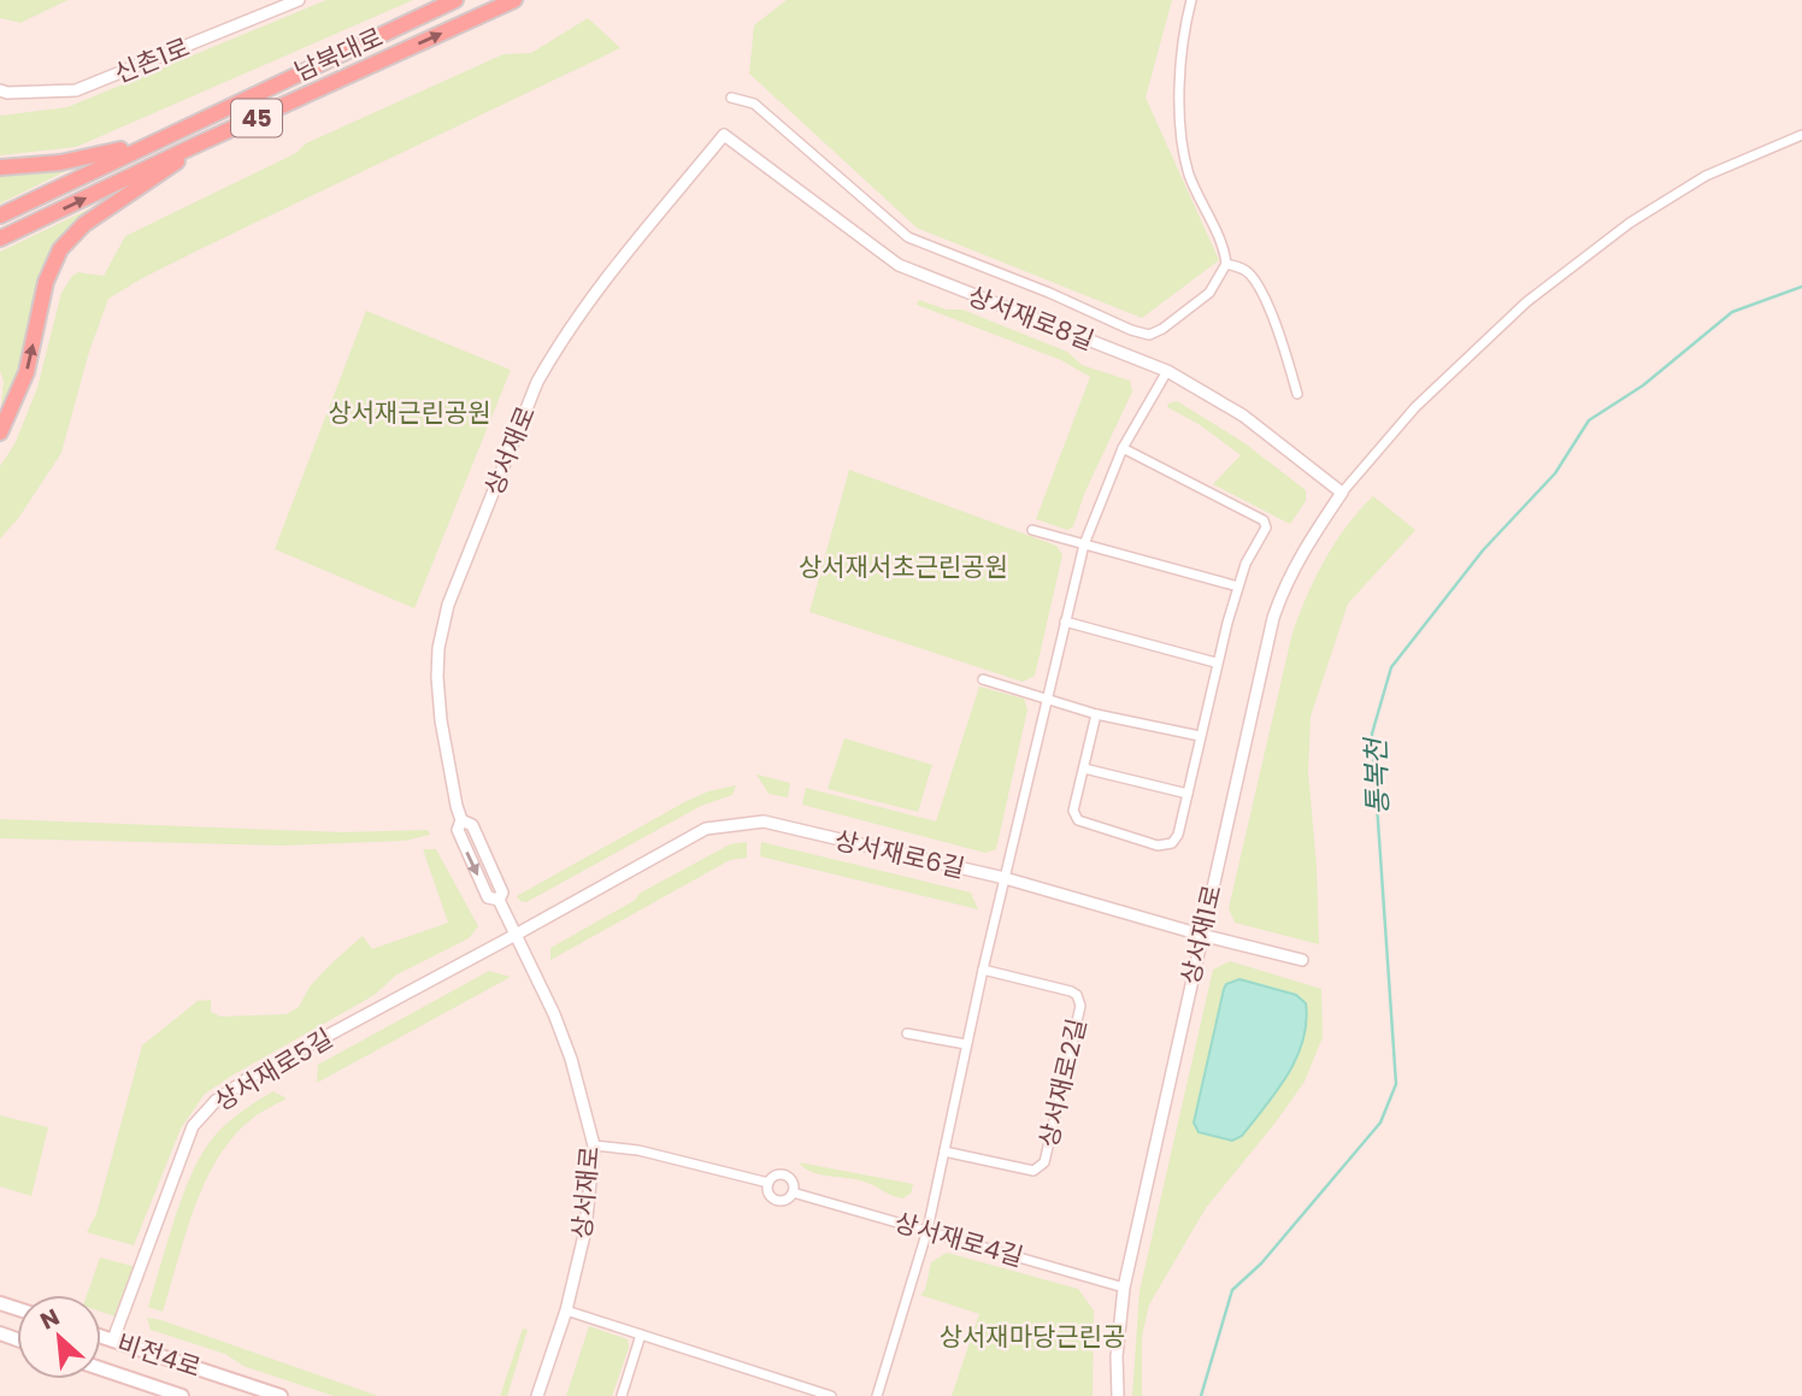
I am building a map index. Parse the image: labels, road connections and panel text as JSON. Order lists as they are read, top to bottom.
{
  "streets": {
    "highway": ["남북대로", "45"],
    "main road": ["비전4로"],
    "street": [
      "신촌1로",
      "상서재로8길",
      "상서재로",
      "상서재로6길",
      "상서재1로",
      "상서재로5길",
      "상서재로2길",
      "상서재로4길"
    ]
  },
  "crossings": [
    ["상서재로8길", "상서재로"],
    ["상서재로8길", "상서재1로"],
    ["상서재로", "상서재로6길"],
    ["상서재로", "상서재로5길"],
    ["상서재로6길", "상서재1로"],
    ["상서재로6길", "상서재로5길"],
    ["상서재1로", "상서재로4길"],
    ["상서재로5길", "비전4로"]
  ],
  "water": ["통복천"],
  "parks": ["상서재근린공원", "상서재서초근린공원", "상서재마당근린공"],
  "north": "top left"
}
